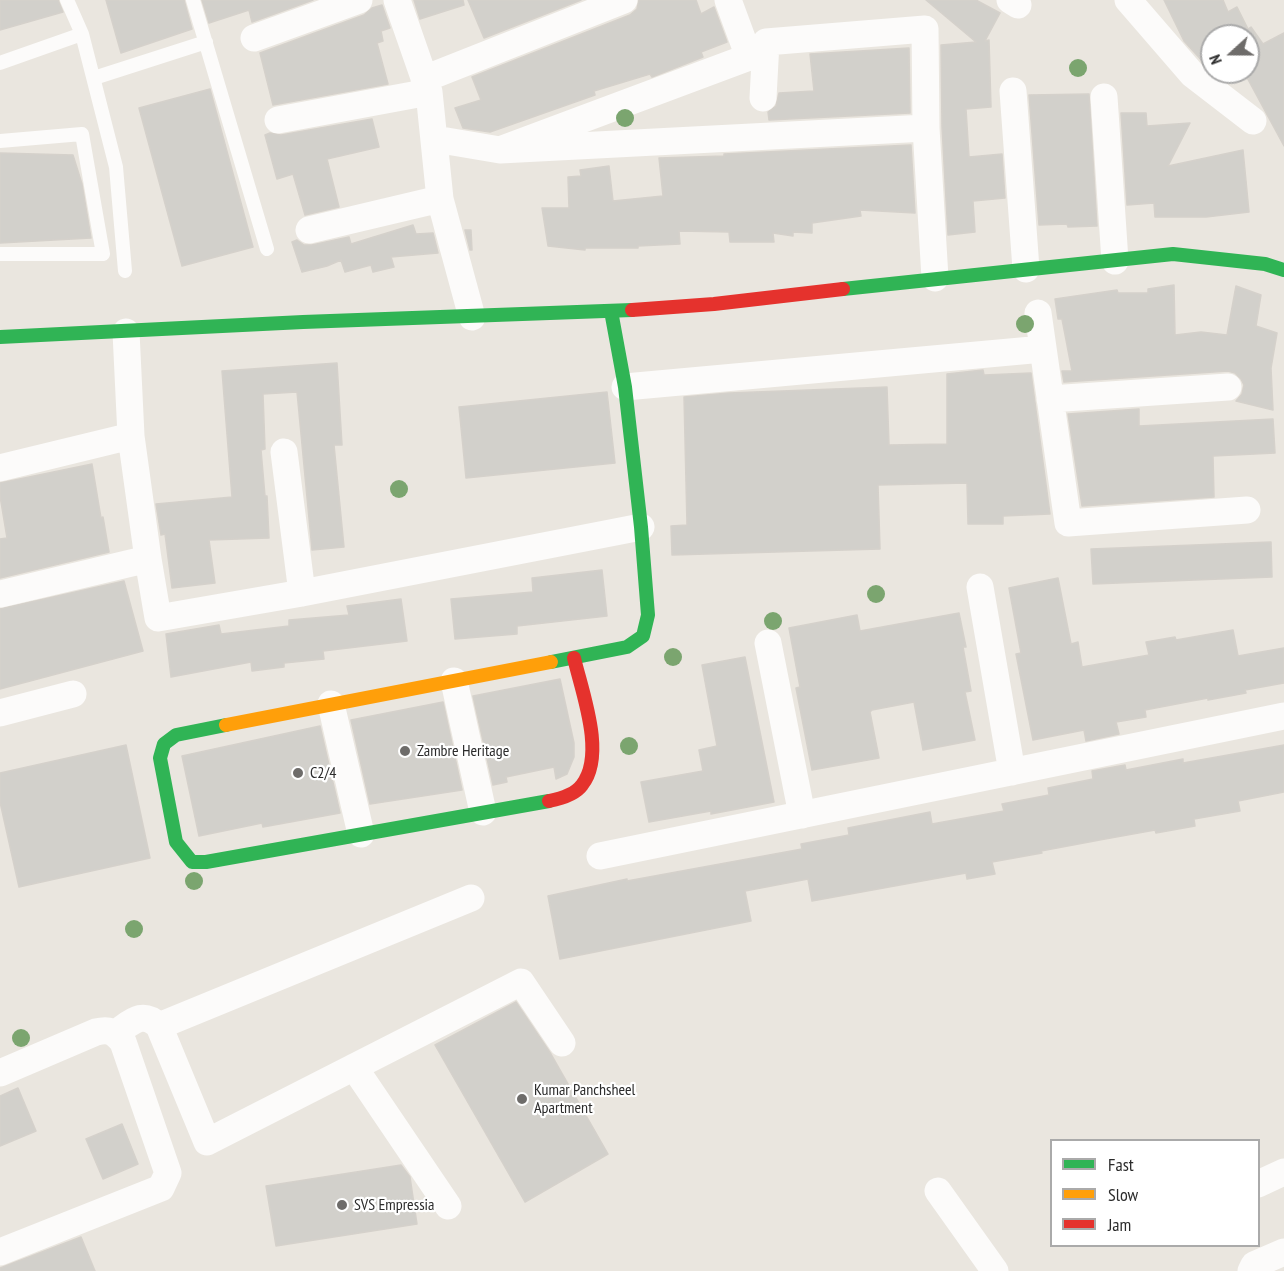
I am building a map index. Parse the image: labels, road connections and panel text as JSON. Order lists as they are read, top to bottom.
{
  "places": [
    "Zambre Heritage",
    "C2/4",
    "Kumar Panchsheel Apartment",
    "SVS Empressia"
  ],
  "legend": ["Fast", "Slow", "Jam"],
  "north": "left"
}
